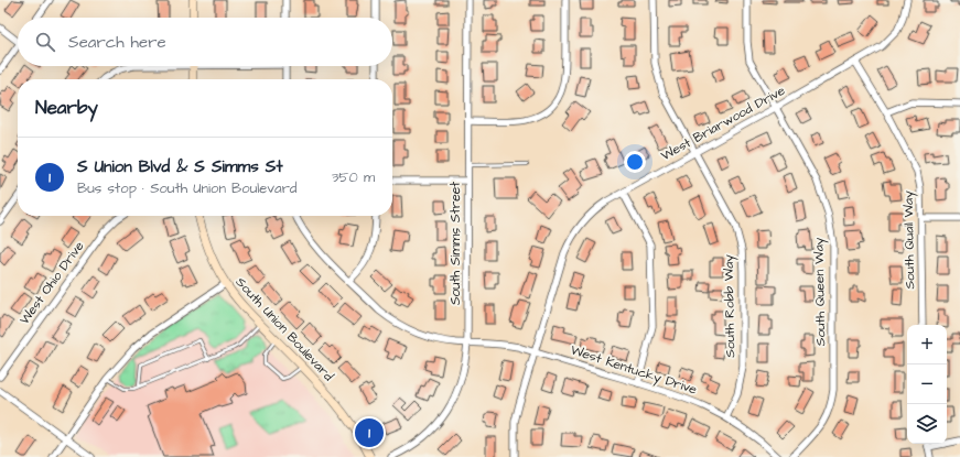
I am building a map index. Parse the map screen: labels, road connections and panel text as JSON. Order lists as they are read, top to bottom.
{
  "streets": {
    "main road": ["South Union Boulevard"],
    "street": [
      "West Briarwood Drive",
      "South Quail Way",
      "South Simms Street",
      "West Ohio Drive",
      "South Queen Way",
      "South Robb Way",
      "West Kentucky Drive"
    ]
  },
  "crossings": [
    ["West Briarwood Drive", "South Quail Way"],
    ["West Briarwood Drive", "South Queen Way"],
    ["West Briarwood Drive", "South Robb Way"],
    ["West Briarwood Drive", "West Kentucky Drive"],
    ["South Simms Street", "West Kentucky Drive"],
    ["South Robb Way", "West Kentucky Drive"]
  ],
  "page": {
    "search": "Search here",
    "heading": "Nearby",
    "list": [
      {
        "mark": "1",
        "name": "S Union Blvd & S Simms St",
        "note": "Bus stop · South Union Boulevard",
        "value": "350 m"
      }
    ],
    "map_buttons": ["+", "−"],
    "pins": "1"
  }
}
